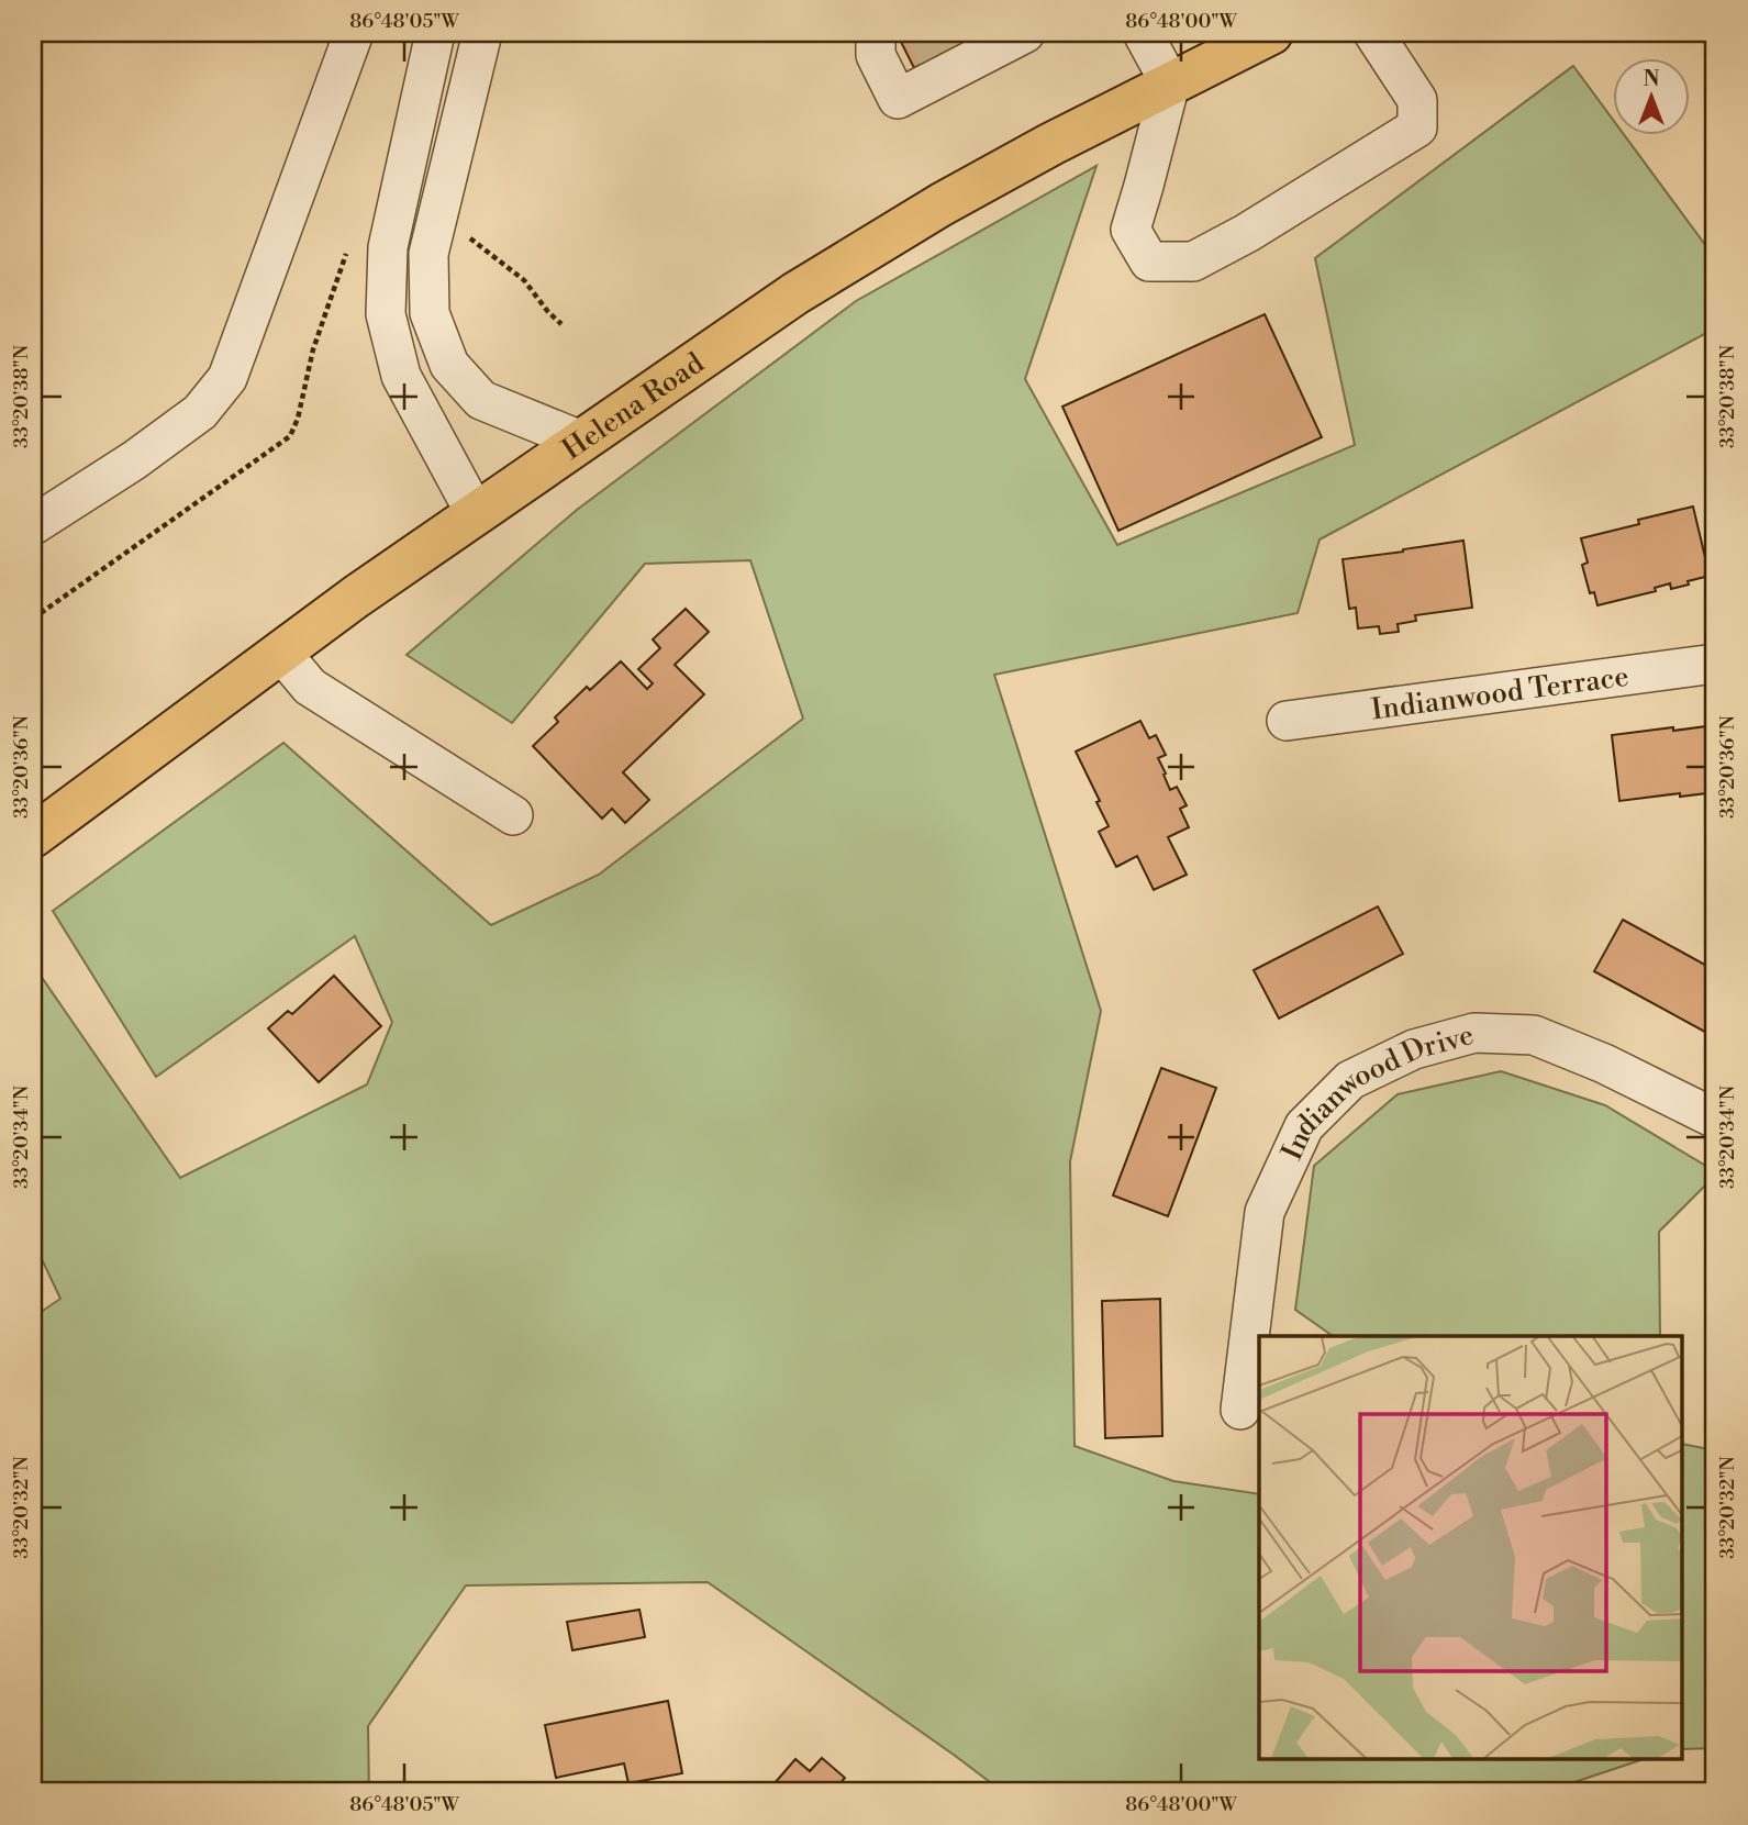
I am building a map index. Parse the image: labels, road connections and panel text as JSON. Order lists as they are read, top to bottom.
{
  "streets": {
    "main road": ["Helena Road"],
    "street": ["Indianwood Terrace", "Indianwood Drive"]
  },
  "north": "top",
  "coordinates": [
    "86°48'05\"W",
    "86°48'00\"W",
    "33°20'38\"N",
    "33°20'36\"N",
    "33°20'34\"N",
    "33°20'32\"N"
  ]
}
